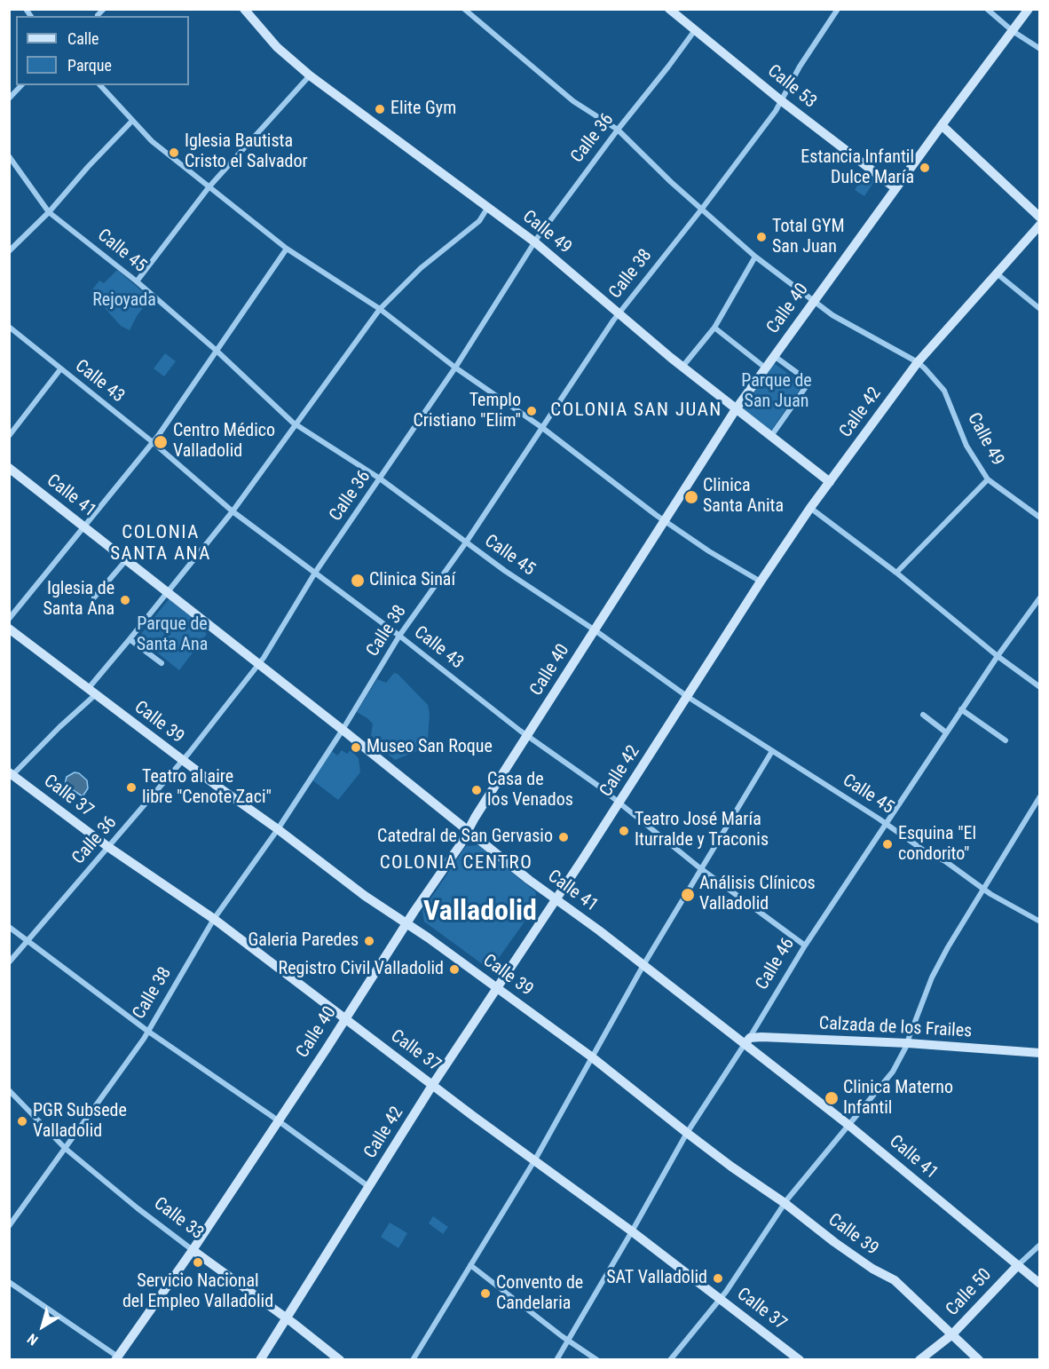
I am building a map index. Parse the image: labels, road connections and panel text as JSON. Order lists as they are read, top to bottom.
{
  "streets": {
    "main road": [
      "Calle 53",
      "Calle 49",
      "Calle 40",
      "Calle 42",
      "Calle 41",
      "Calle 39",
      "Calle 37",
      "Calzada de los Frailes",
      "Calle 33",
      "Calle 50"
    ],
    "street": [
      "Calle 36",
      "Calle 45",
      "Calle 38",
      "Calle 43",
      "Calle 46"
    ]
  },
  "crossings": [
    ["Calle 53", "Calle 36"],
    ["Calle 53", "Calle 38"],
    ["Calle 53", "Calle 40"],
    ["Calle 36", "Calle 49"],
    ["Calle 36", "Calle 45"],
    ["Calle 36", "Calle 43"],
    ["Calle 36", "Calle 41"],
    ["Calle 36", "Calle 39"],
    ["Calle 36", "Calle 37"],
    ["Calle 49", "Calle 38"],
    ["Calle 49", "Calle 40"],
    ["Calle 49", "Calle 42"],
    ["Calle 45", "Calle 38"],
    ["Calle 45", "Calle 40"],
    ["Calle 45", "Calle 42"],
    ["Calle 45", "Calle 46"],
    ["Calle 38", "Calle 43"],
    ["Calle 38", "Calle 41"],
    ["Calle 38", "Calle 39"],
    ["Calle 38", "Calle 37"],
    ["Calle 38", "Calle 33"],
    ["Calle 40", "Calle 43"],
    ["Calle 40", "Calle 41"],
    ["Calle 40", "Calle 39"],
    ["Calle 40", "Calle 37"],
    ["Calle 40", "Calle 33"],
    ["Calle 43", "Calle 42"],
    ["Calle 43", "Calle 46"],
    ["Calle 42", "Calle 41"],
    ["Calle 42", "Calle 39"],
    ["Calle 42", "Calle 37"],
    ["Calle 42", "Calle 33"],
    ["Calle 41", "Calle 46"],
    ["Calle 41", "Calzada de los Frailes"],
    ["Calle 41", "Calle 50"],
    ["Calle 39", "Calle 46"],
    ["Calle 39", "Calle 50"],
    ["Calle 37", "Calle 46"],
    ["Calle 46", "Calzada de los Frailes"]
  ],
  "districts": [
    "COLONIA SAN JUAN",
    "COLONIA SANTA ANA",
    "COLONIA CENTRO",
    "Valladolid"
  ],
  "parks": ["Rejoyada", "Parque de San Juan", "Parque de Santa Ana"],
  "places": [
    "Elite Gym",
    "Iglesia Bautista Cristo el Salvador",
    "Estancia Infantil Dulce María",
    "Total GYM San Juan",
    "Templo Cristiano \"Elim\"",
    "Centro Médico Valladolid",
    "Clinica Santa Anita",
    "Clinica Sinaí",
    "Iglesia de Santa Ana",
    "Museo San Roque",
    "Teatro al aire libre \"Cenote Zaci\"",
    "Casa de los Venados",
    "Teatro José María Iturralde y Traconis",
    "Catedral de San Gervasio",
    "Esquina \"El condorito\"",
    "Análisis Clínicos Valladolid",
    "Galeria Paredes",
    "Registro Civil Valladolid",
    "Clinica Materno Infantil",
    "PGR Subsede Valladolid",
    "Servicio Nacional del Empleo Valladolid",
    "SAT Valladolid",
    "Convento de Candelaria"
  ],
  "legend": ["Calle", "Parque"],
  "north": "bottom left"
}
